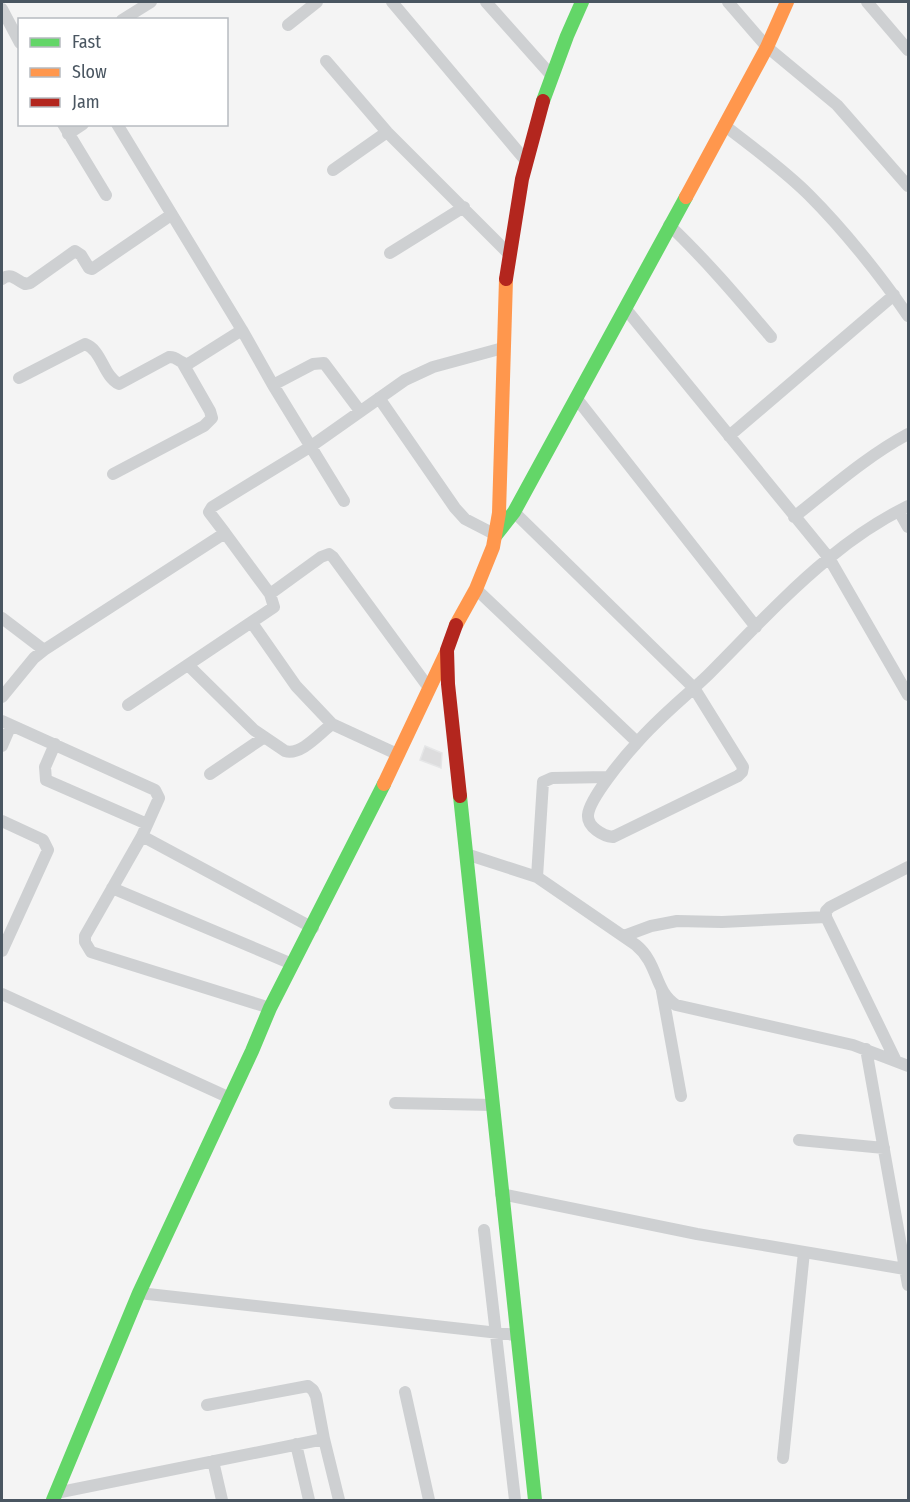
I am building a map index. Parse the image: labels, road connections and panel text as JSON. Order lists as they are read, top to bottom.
{
  "legend": ["Fast", "Slow", "Jam"]
}
